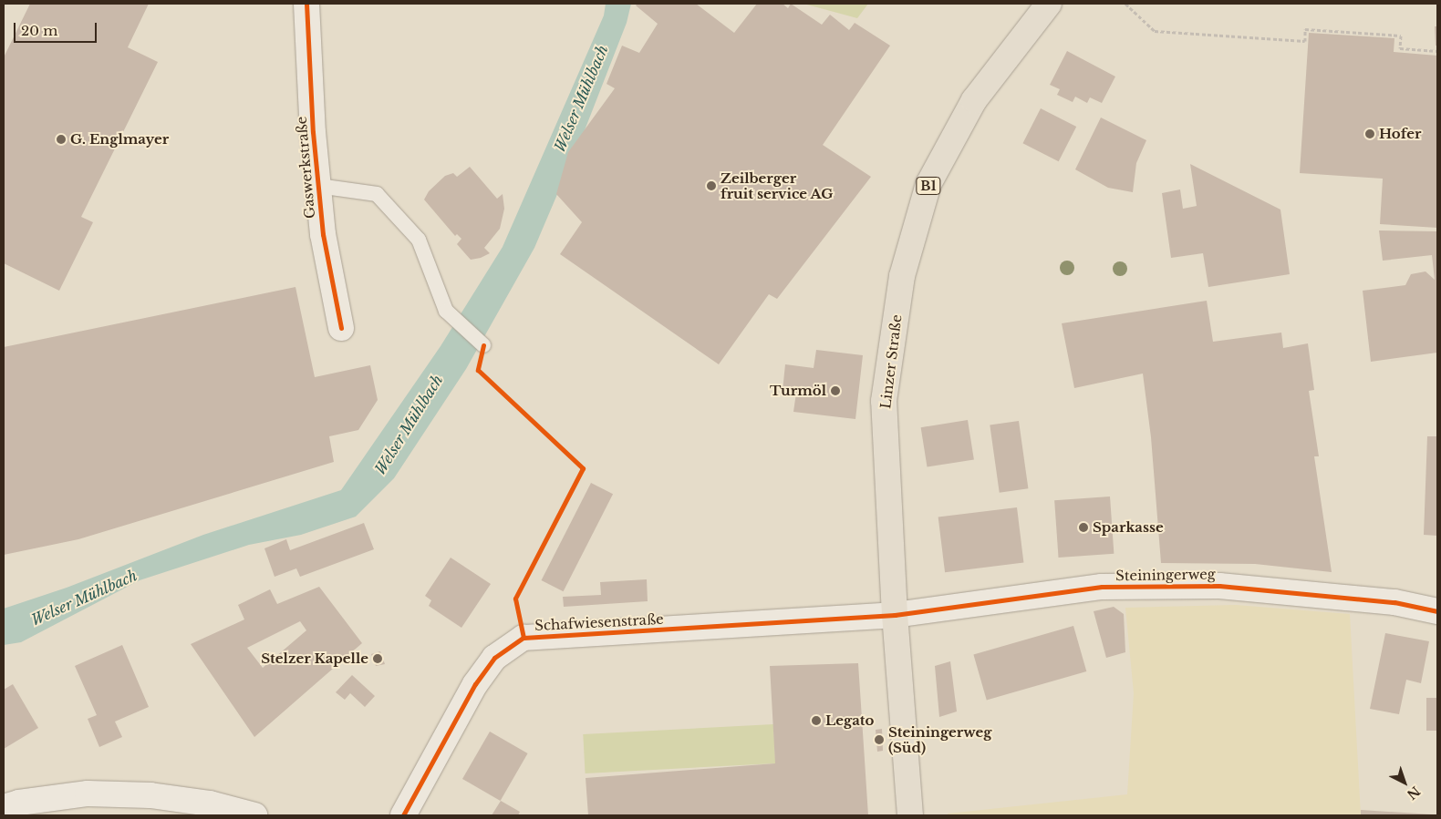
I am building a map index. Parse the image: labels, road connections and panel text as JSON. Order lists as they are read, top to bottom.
{
  "streets": {
    "main road": ["B1", "Linzer Straße"],
    "street": ["Gaswerkstraße", "Steiningerweg", "Schafwiesenstraße"]
  },
  "crossings": [
    ["Linzer Straße", "Steiningerweg"],
    ["Linzer Straße", "Schafwiesenstraße"],
    ["Steiningerweg", "Schafwiesenstraße"]
  ],
  "water": ["Welser Mühlbach"],
  "places": [
    "Hofer",
    "G. Englmayer",
    "Zeilberger fruit service AG",
    "Turmöl",
    "Sparkasse",
    "Stelzer Kapelle",
    "Legato",
    "Steiningerweg (Süd)"
  ],
  "scale_bar": "20 m",
  "north": "bottom right"
}
